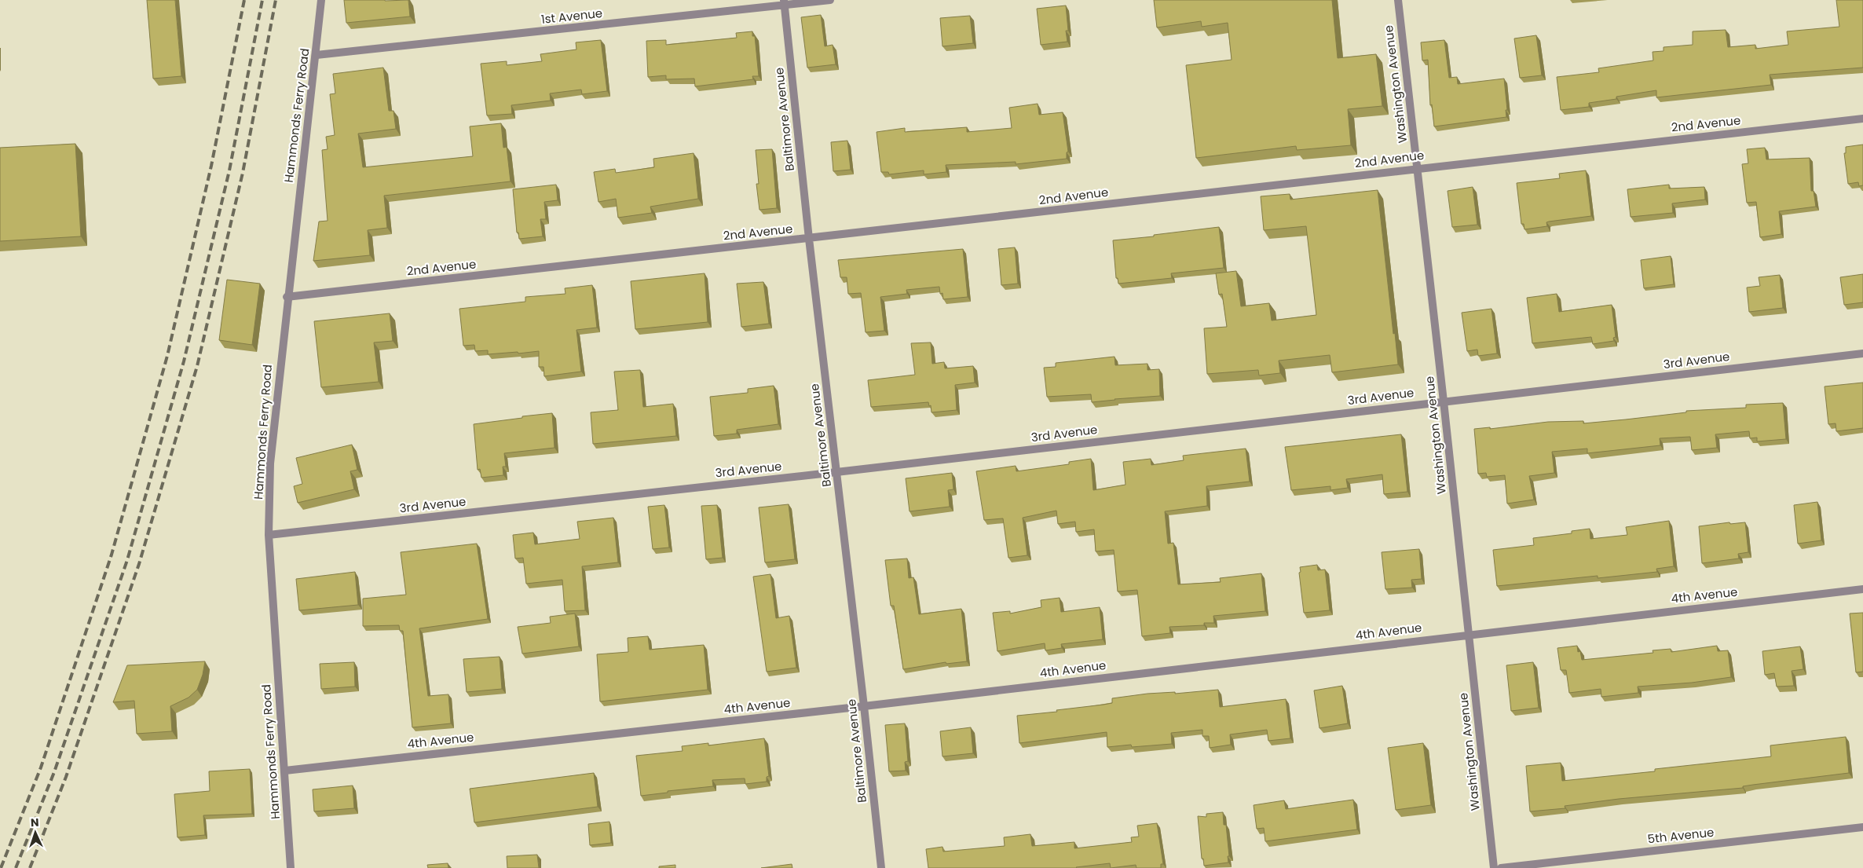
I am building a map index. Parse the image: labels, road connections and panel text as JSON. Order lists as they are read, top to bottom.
{
  "streets": {
    "street": [
      "1st Avenue",
      "Washington Avenue",
      "Hammonds Ferry Road",
      "Baltimore Avenue",
      "2nd Avenue",
      "3rd Avenue",
      "4th Avenue",
      "5th Avenue"
    ]
  },
  "crossings": [
    ["1st Avenue", "Hammonds Ferry Road"],
    ["1st Avenue", "Baltimore Avenue"],
    ["Washington Avenue", "2nd Avenue"],
    ["Washington Avenue", "3rd Avenue"],
    ["Washington Avenue", "4th Avenue"],
    ["Hammonds Ferry Road", "2nd Avenue"],
    ["Hammonds Ferry Road", "3rd Avenue"],
    ["Hammonds Ferry Road", "4th Avenue"],
    ["Baltimore Avenue", "2nd Avenue"],
    ["Baltimore Avenue", "3rd Avenue"],
    ["Baltimore Avenue", "4th Avenue"]
  ],
  "north": "top"
}
